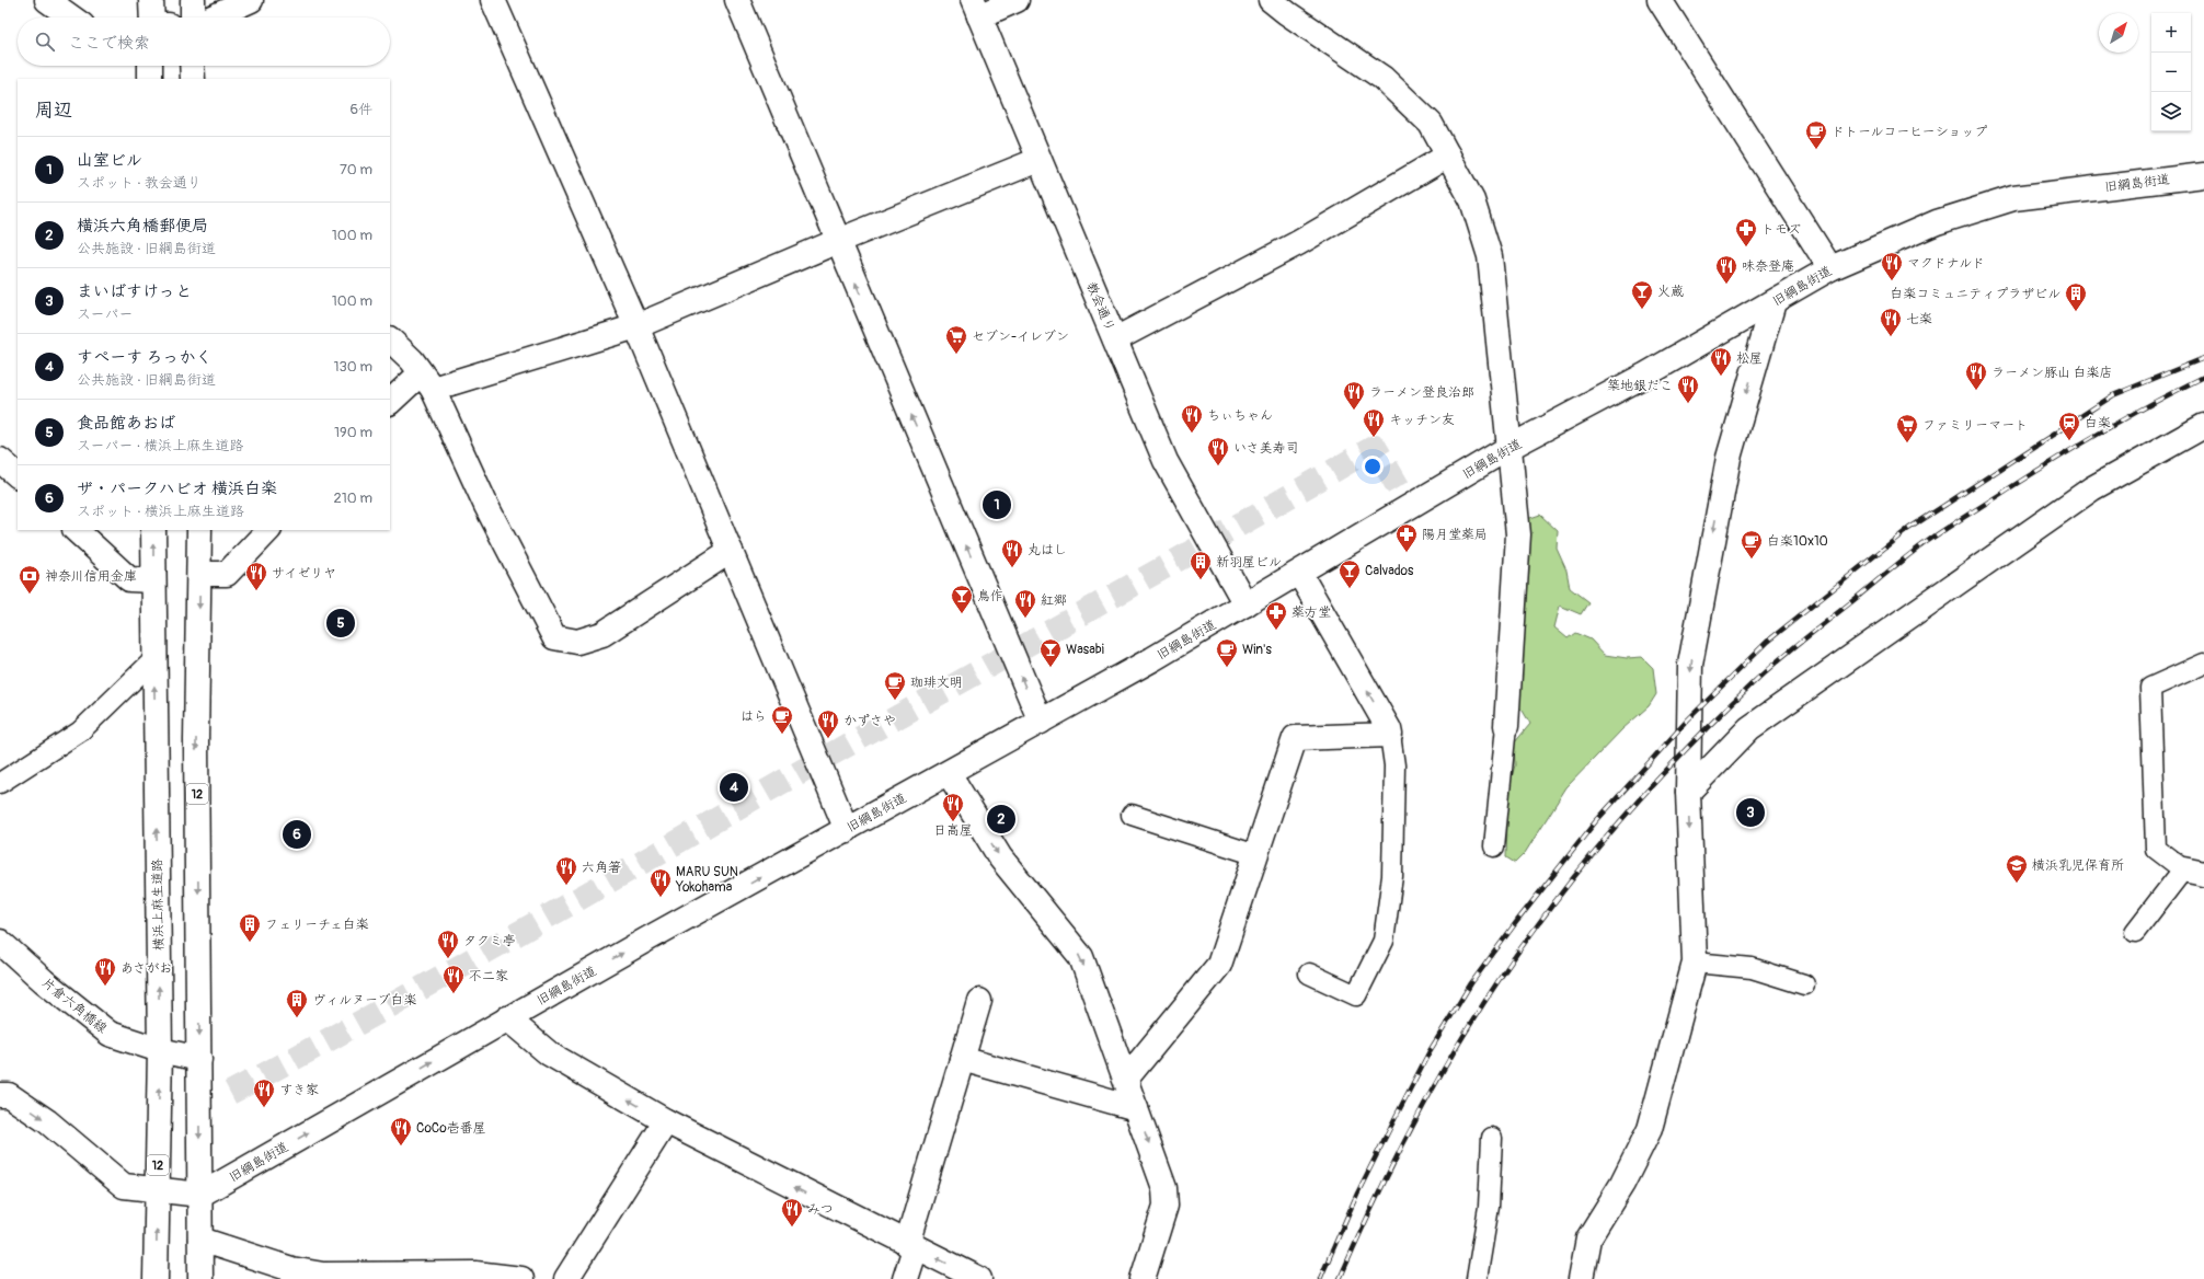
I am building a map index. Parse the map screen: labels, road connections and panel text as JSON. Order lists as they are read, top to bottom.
{
  "streets": {
    "street": [
      "旧綱島街道",
      "教会通り",
      "12",
      "横浜上麻生道路",
      "片倉六角橋線"
    ]
  },
  "crossings": [
    ["旧綱島街道", "教会通り"],
    ["旧綱島街道", "12"],
    ["12", "片倉六角橋線"],
    ["横浜上麻生道路", "片倉六角橋線"]
  ],
  "places": {
    "cafe": [
      "ドトールコーヒーショップ",
      "白楽10x10",
      "Win's",
      "珈琲文明",
      "はら"
    ],
    "pharmacy": ["トモズ", "陽月堂薬局", "薬方堂"],
    "restaurant": [
      "マクドナルド",
      "味奈登庵",
      "七楽",
      "松屋",
      "ラーメン豚山 白楽店",
      "築地銀だこ",
      "ラーメン登良治郎",
      "ちぃちゃん",
      "キッチン友",
      "いさ美寿司",
      "丸はし",
      "サイゼリヤ",
      "紅郷",
      "かずさや",
      "日高屋",
      "六角箸",
      "MARU SUN Yokohama",
      "タクミ亭",
      "あさがお",
      "不二家",
      "すき家",
      "CoCo壱番屋",
      "みつ"
    ],
    "bar": [
      "火蔵",
      "Calvados",
      "鳥作",
      "Wasabi"
    ],
    "building": [
      "白楽コミュニティプラザビル",
      "新羽屋ビル",
      "フェリーチェ白楽",
      "ヴィルヌーブ白楽"
    ],
    "supermarket": ["セブン-イレブン", "ファミリーマート"],
    "station": ["白楽"],
    "bank": ["神奈川信用金庫"],
    "school or university": ["横浜乳児保育所"]
  },
  "north": "top right",
  "page": {
    "map_buttons": ["+", "−"],
    "search": "ここで検索",
    "heading": ["周辺", "6件"],
    "list": [
      {
        "mark": "1",
        "name": "山室ビル",
        "note": "スポット · 教会通り",
        "value": "70 m"
      },
      {
        "mark": "2",
        "name": "横浜六角橋郵便局",
        "note": "公共施設 · 旧綱島街道",
        "value": "100 m"
      },
      {
        "mark": "3",
        "name": "まいばすけっと",
        "note": "スーパー",
        "value": "100 m"
      },
      {
        "mark": "4",
        "name": "すぺーす ろっかく",
        "note": "公共施設 · 旧綱島街道",
        "value": "130 m"
      },
      {
        "mark": "5",
        "name": "食品館あおば",
        "note": "スーパー · 横浜上麻生道路",
        "value": "190 m"
      },
      {
        "mark": "6",
        "name": "ザ・パークハビオ 横浜白楽",
        "note": "スポット · 横浜上麻生道路",
        "value": "210 m"
      }
    ],
    "pins": [
      "1",
      "5",
      "4",
      "3",
      "2",
      "6"
    ]
  }
}
